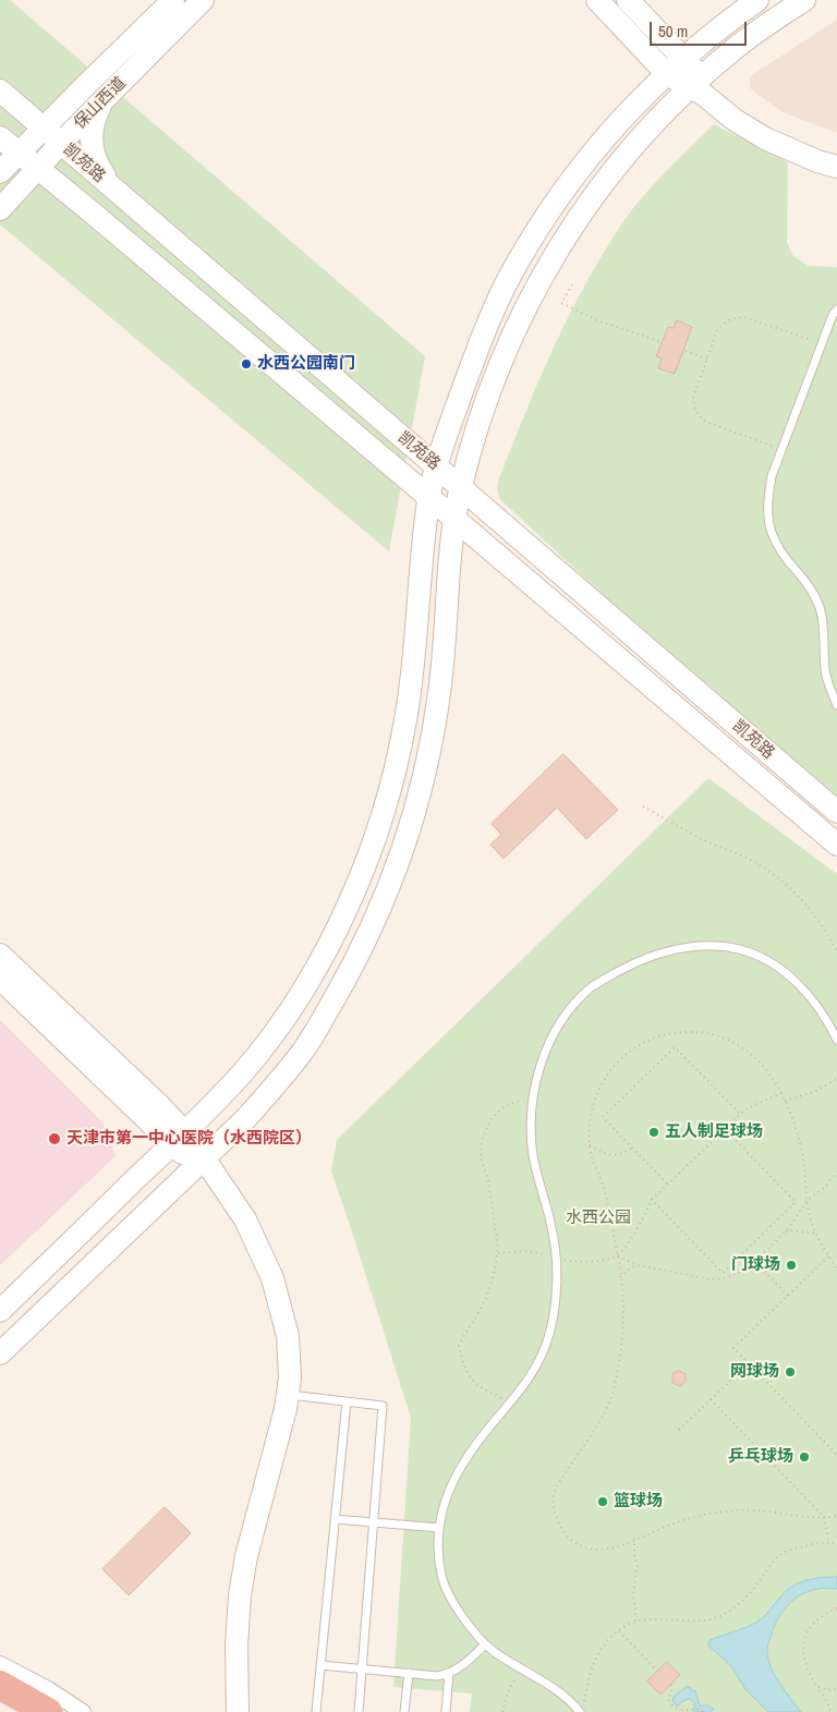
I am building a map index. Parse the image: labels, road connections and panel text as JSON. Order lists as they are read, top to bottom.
{
  "streets": {
    "main road": ["保山西道", "凯苑路"]
  },
  "crossings": [
    ["保山西道", "凯苑路"]
  ],
  "parks": ["水西公园"],
  "places": [
    "水西公园南门",
    "五人制足球场",
    "天津市第一中心医院（水西院区）",
    "‌门球场‌",
    "网球场",
    "乒乓球场",
    "篮球场"
  ],
  "scale_bar": "50 m"
}
